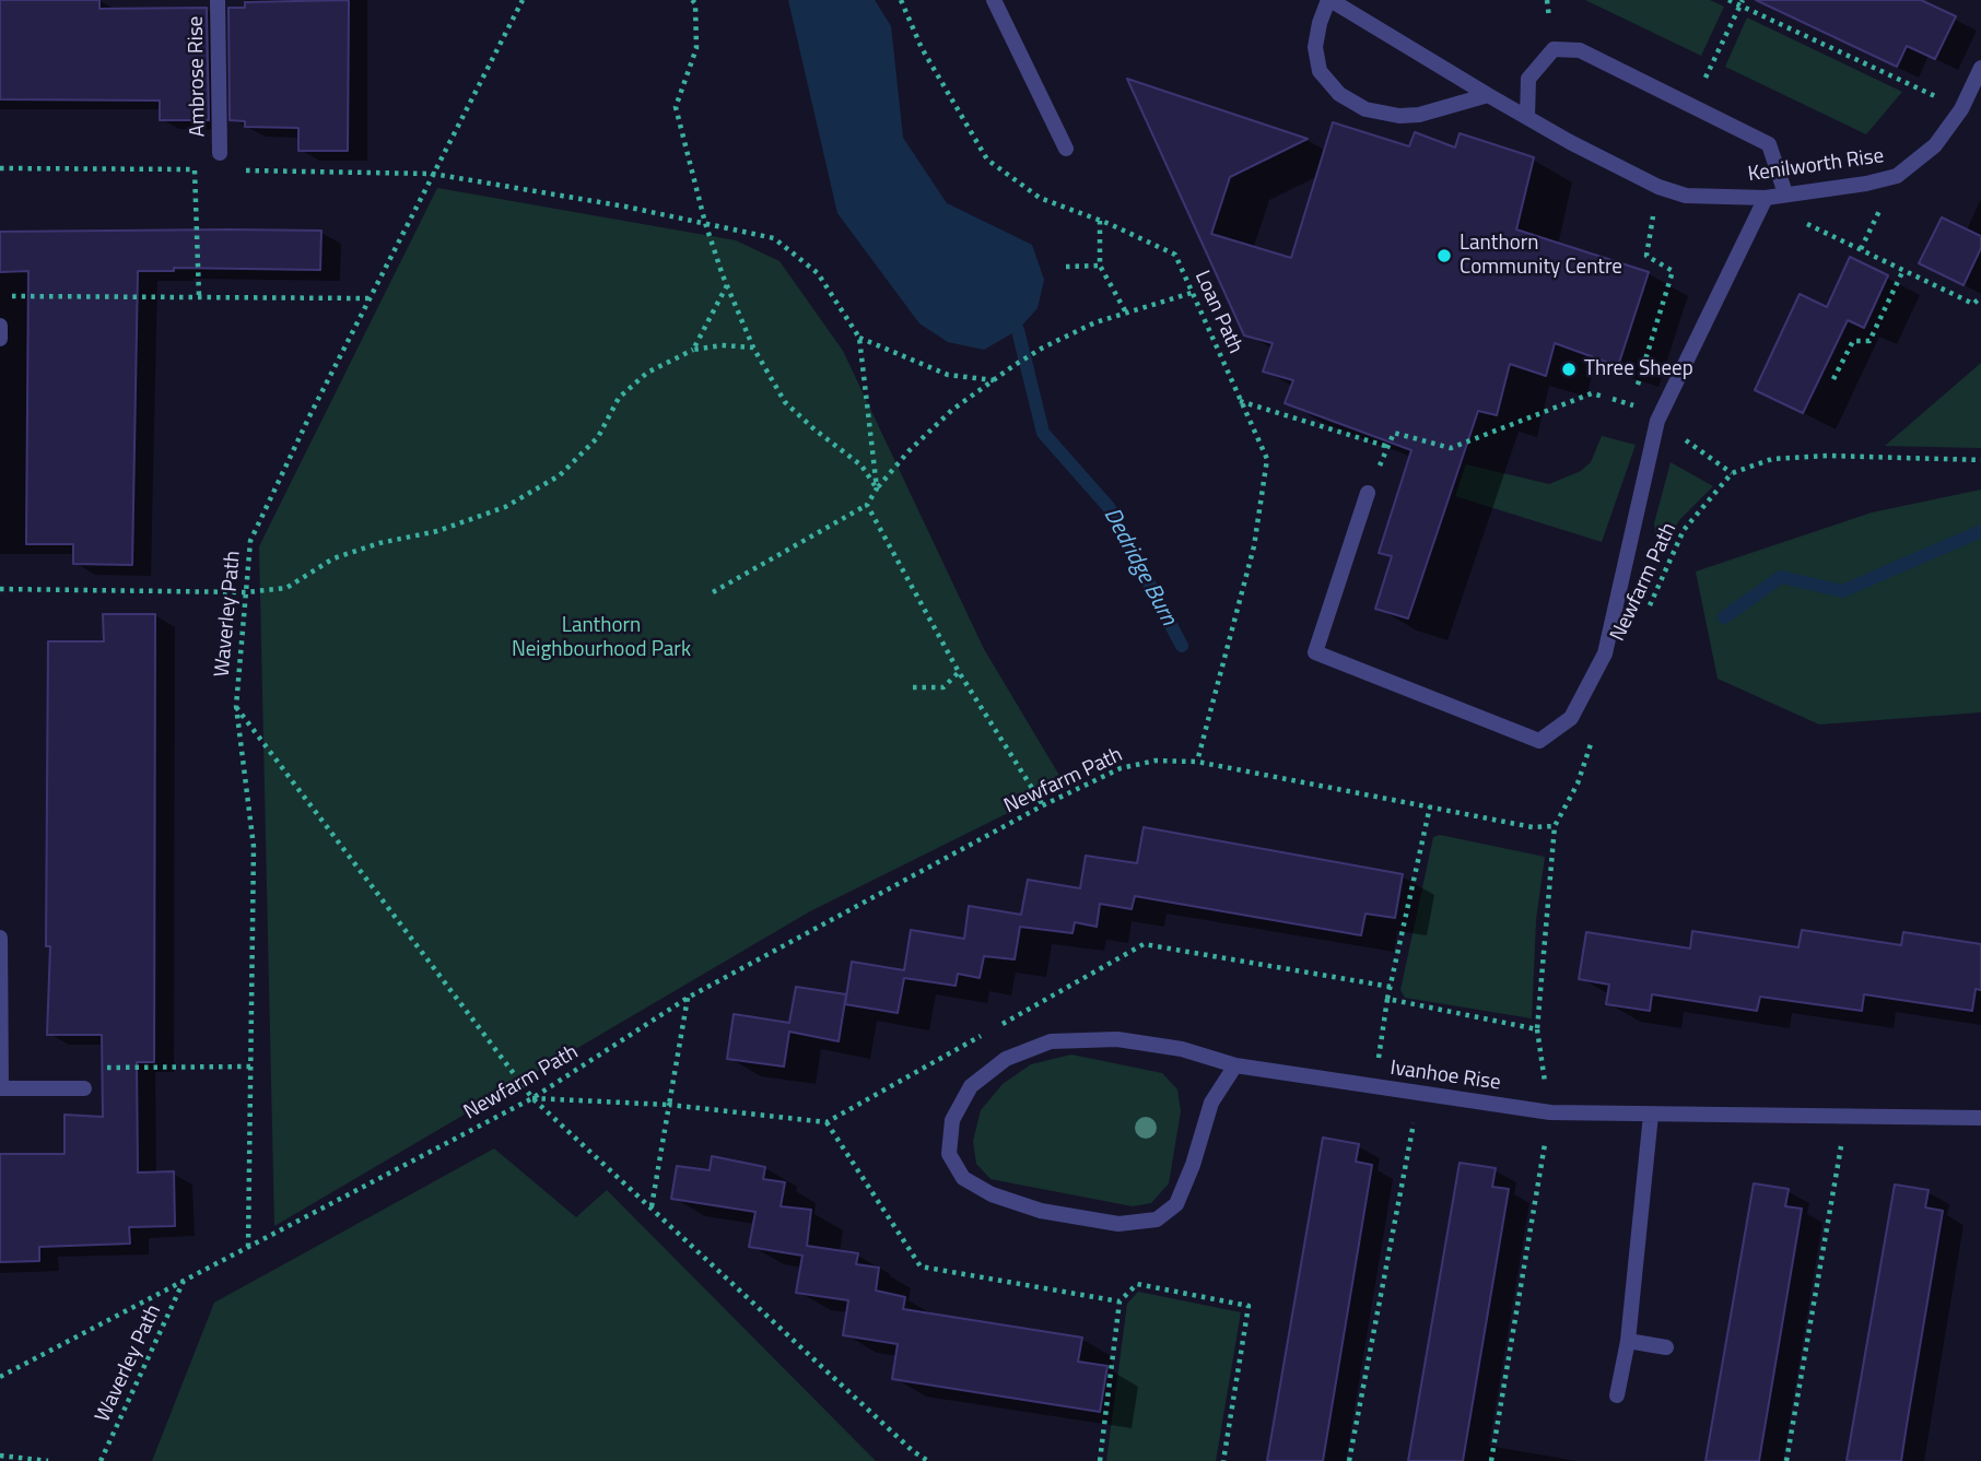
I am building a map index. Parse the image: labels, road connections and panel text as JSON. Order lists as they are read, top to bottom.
{
  "streets": {
    "street": ["Ambrose Rise", "Kenilworth Rise", "Ivanhoe Rise"],
    "path": ["Loan Path", "Newfarm Path", "Waverley Path"]
  },
  "crossings": [
    ["Loan Path", "Newfarm Path"],
    ["Newfarm Path", "Waverley Path"]
  ],
  "water": ["Dedridge Burn"],
  "parks": ["Lanthorn Neighbourhood Park"],
  "places": ["Lanthorn Community Centre", "Three Sheep"]
}
